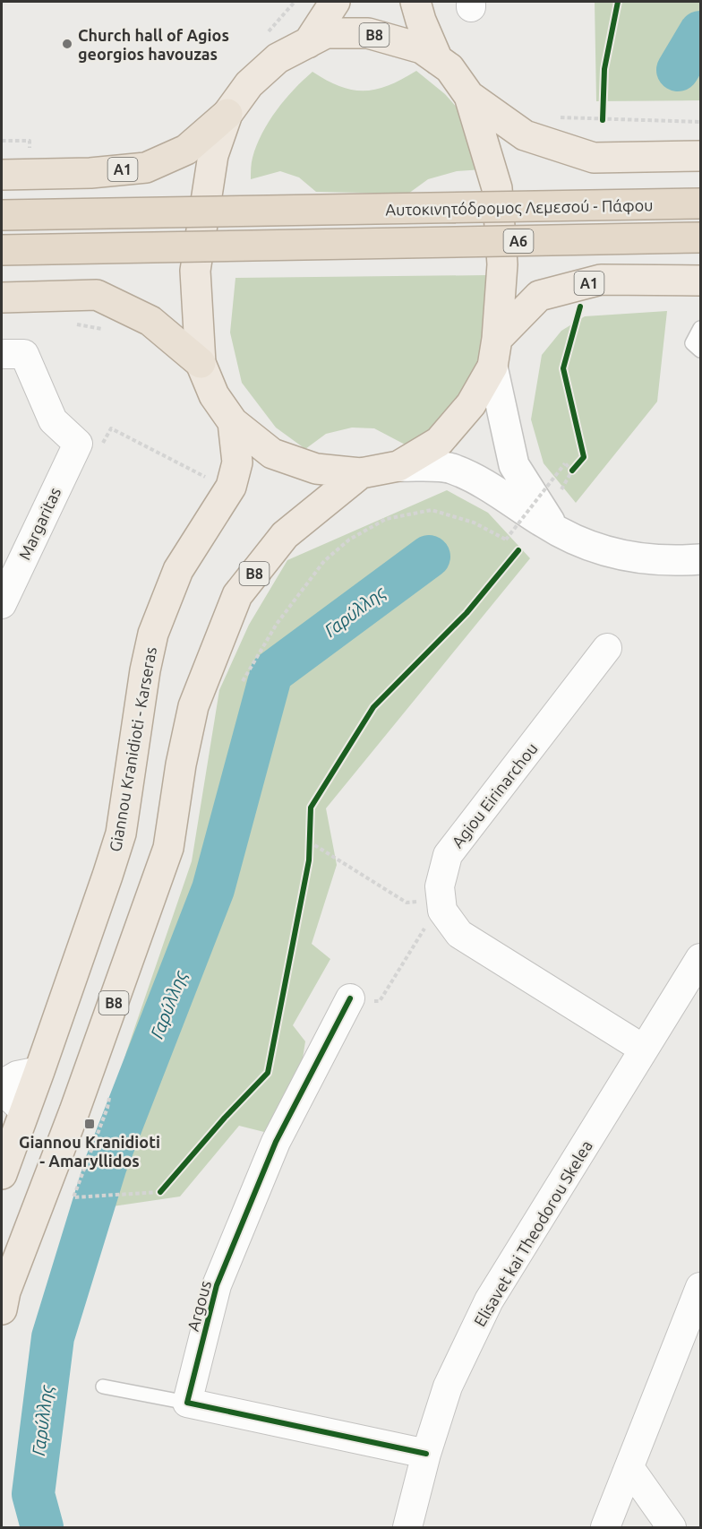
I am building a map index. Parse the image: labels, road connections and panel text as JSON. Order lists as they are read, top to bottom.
{
  "streets": {
    "highway": ["A1", "Αυτοκινητόδρομος Λεμεσού - Πάφου", "A6"],
    "main road": ["B8", "Giannou Kranidioti - Karseras"],
    "street": [
      "Margaritas",
      "Agiou Eirinarchou",
      "Elisavet kai Theodorou Skelea",
      "Argous"
    ]
  },
  "crossings": [
    ["B8", "A1"],
    ["B8", "Giannou Kranidioti - Karseras"],
    ["Agiou Eirinarchou", "Elisavet kai Theodorou Skelea"]
  ],
  "water": ["Γαρύλλης"],
  "places": {
    "other": ["Church hall of Agios georgios havouzas"],
    "transit": ["Giannou Kranidioti - Amaryllidos"]
  }
}
